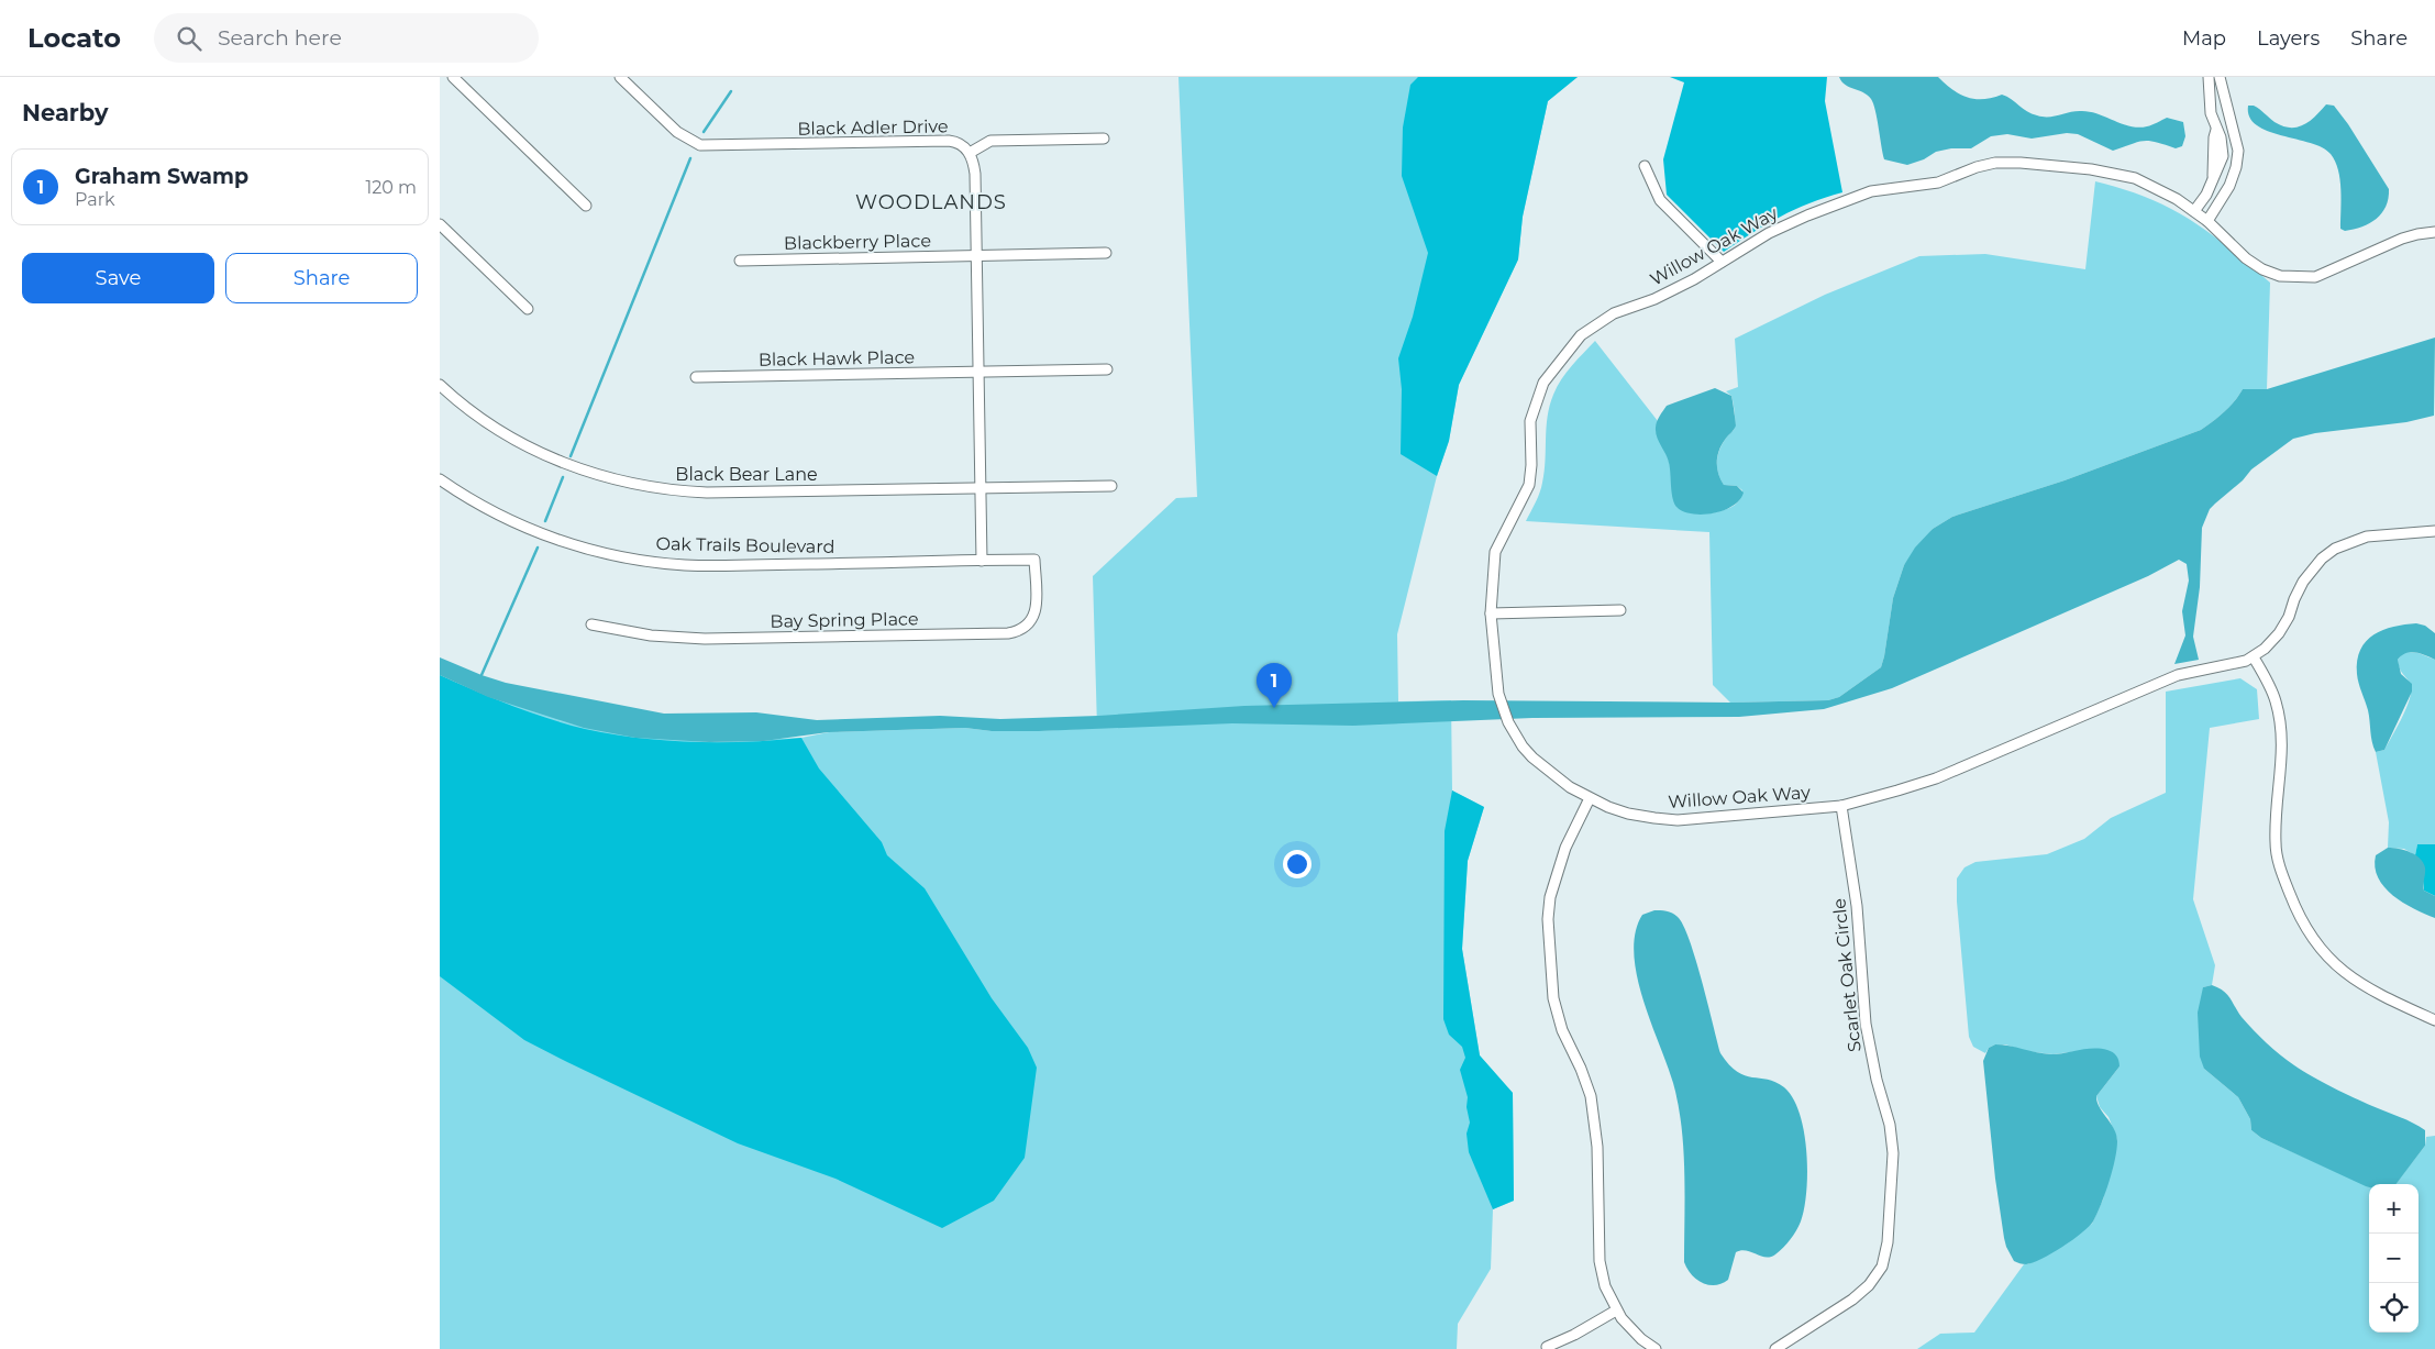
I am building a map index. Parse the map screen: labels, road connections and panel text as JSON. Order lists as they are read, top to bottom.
{
  "streets": {
    "street": [
      "Black Adler Drive",
      "Blackberry Place",
      "Willow Oak Way",
      "Black Hawk Place",
      "Black Bear Lane",
      "Oak Trails Boulevard",
      "Bay Spring Place",
      "Scarlet Oak Circle"
    ]
  },
  "crossings": [
    ["Black Adler Drive", "Blackberry Place"],
    ["Black Adler Drive", "Black Hawk Place"],
    ["Black Adler Drive", "Black Bear Lane"],
    ["Black Adler Drive", "Oak Trails Boulevard"],
    ["Willow Oak Way", "Scarlet Oak Circle"],
    ["Oak Trails Boulevard", "Bay Spring Place"]
  ],
  "districts": ["WOODLANDS"],
  "page": {
    "header": "Locato",
    "search": "Search here",
    "nav": ["Map", "Layers", "Share"],
    "heading": "Nearby",
    "list": [
      {
        "mark": "1",
        "name": "Graham Swamp",
        "note": "Park",
        "value": "120 m"
      }
    ],
    "buttons": ["Save", "Share"],
    "pins": "1",
    "map_buttons": ["+", "−"]
  }
}
